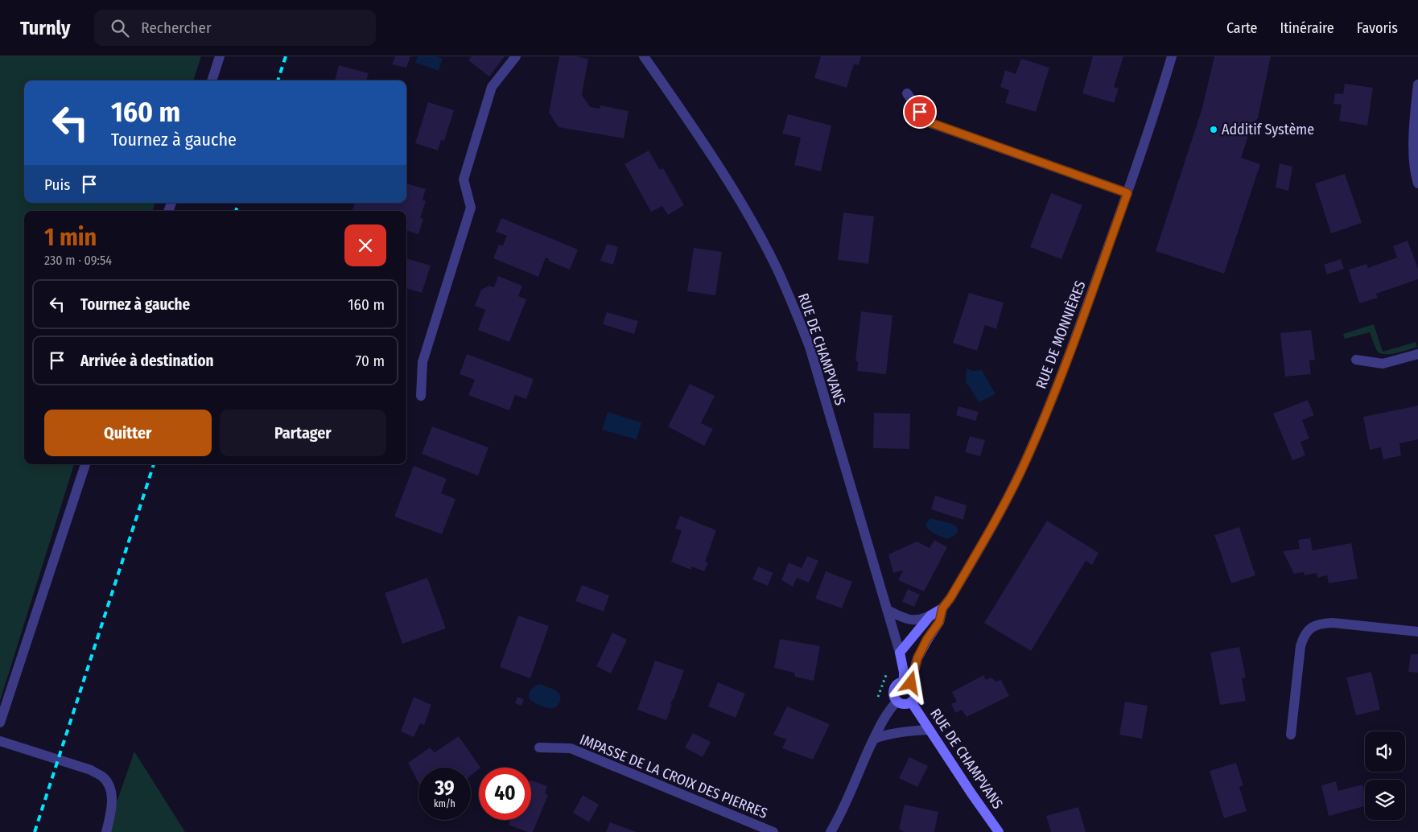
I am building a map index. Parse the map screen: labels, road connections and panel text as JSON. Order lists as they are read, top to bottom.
{
  "streets": {
    "street": ["RUE DE MONNIÈRES", "RUE DE CHAMPVANS", "IMPASSE DE LA CROIX DES PIERRES"]
  },
  "crossings": [
    ["RUE DE MONNIÈRES", "RUE DE CHAMPVANS"]
  ],
  "places": ["Additif Système"],
  "page": {
    "header": "Turnly",
    "search": "Rechercher",
    "nav": ["Carte", "Itinéraire", "Favoris"],
    "turn": ["160 m", "Tournez à gauche"],
    "then": "Puis",
    "heading": ["1 min", "230 m · 09:54"],
    "list": [
      {
        "name": "Tournez à gauche",
        "value": "160 m"
      },
      {
        "name": "Arrivée à destination",
        "value": "70 m"
      }
    ],
    "buttons": ["Quitter", "Partager"],
    "speed": "39 km/h",
    "limit": "40"
  }
}
